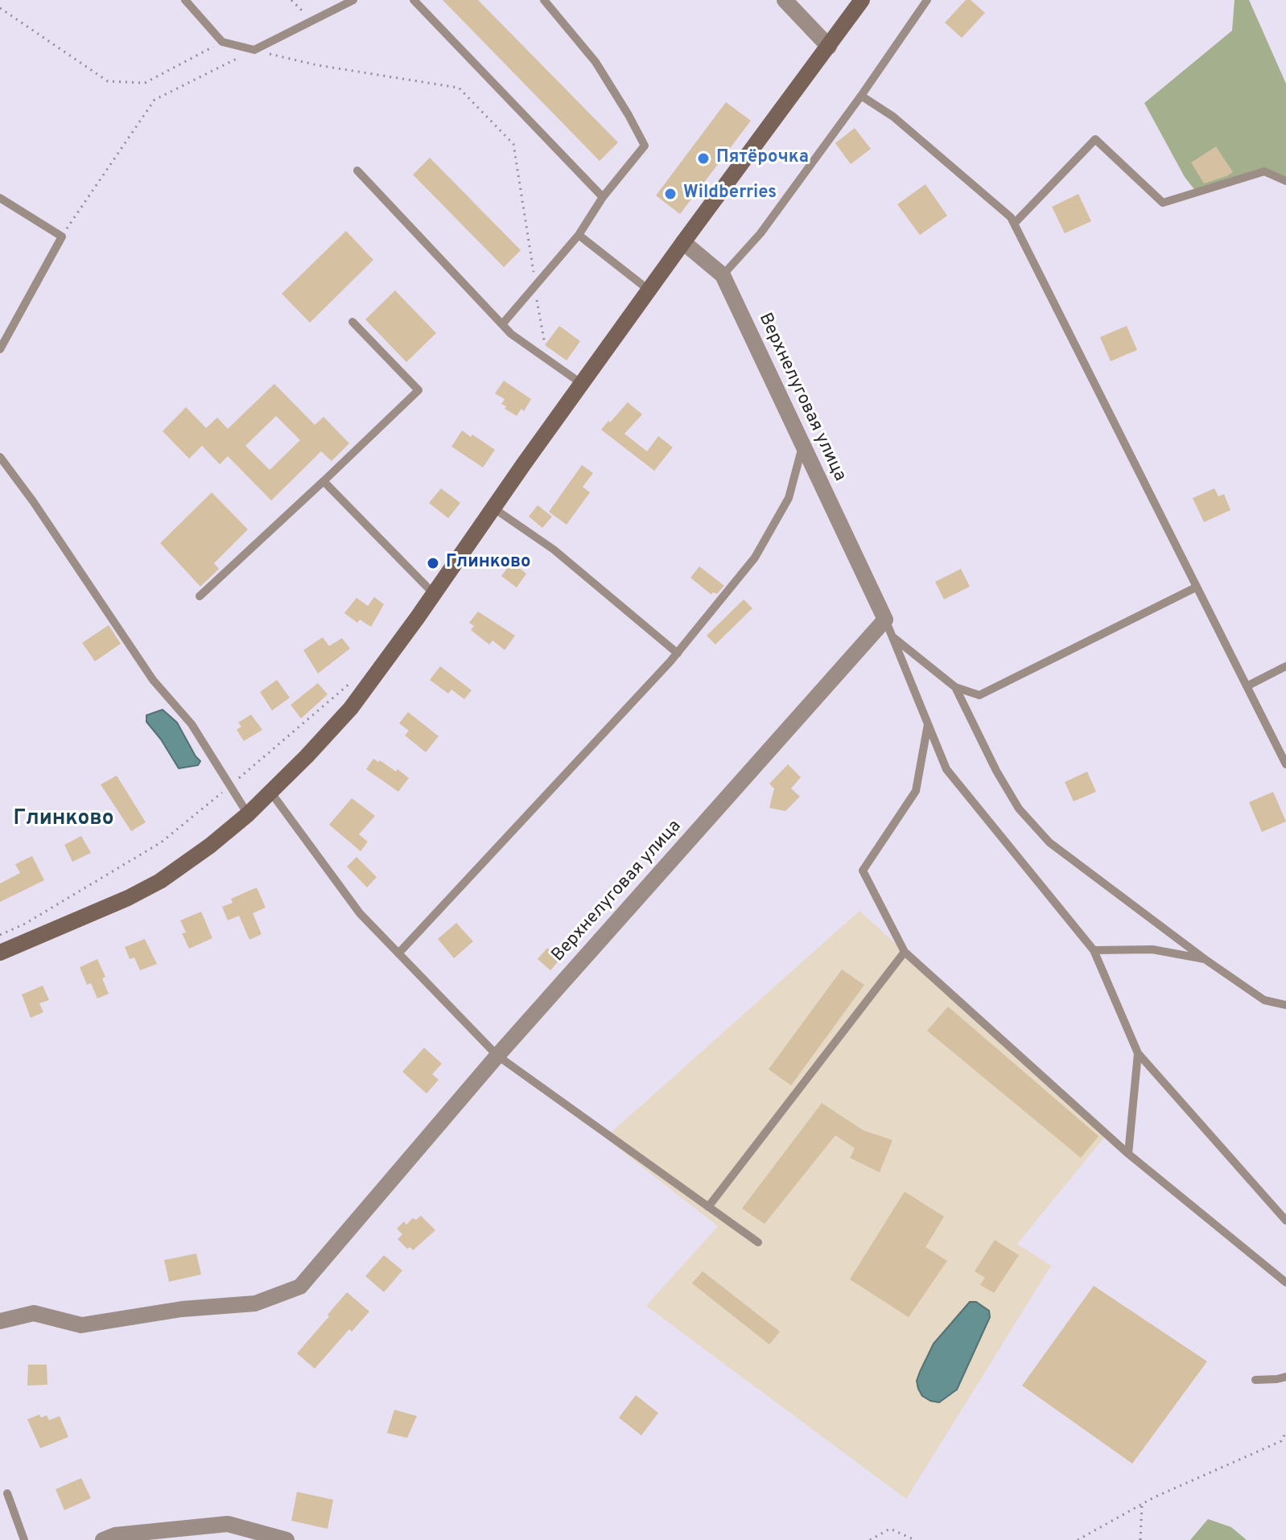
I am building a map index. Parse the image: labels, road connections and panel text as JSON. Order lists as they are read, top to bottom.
{
  "streets": {
    "street": ["Верхнелуговая улица"]
  },
  "districts": ["Глинково"],
  "places": ["Пятёрочка", "Wildberries", "Глинково"]
}
